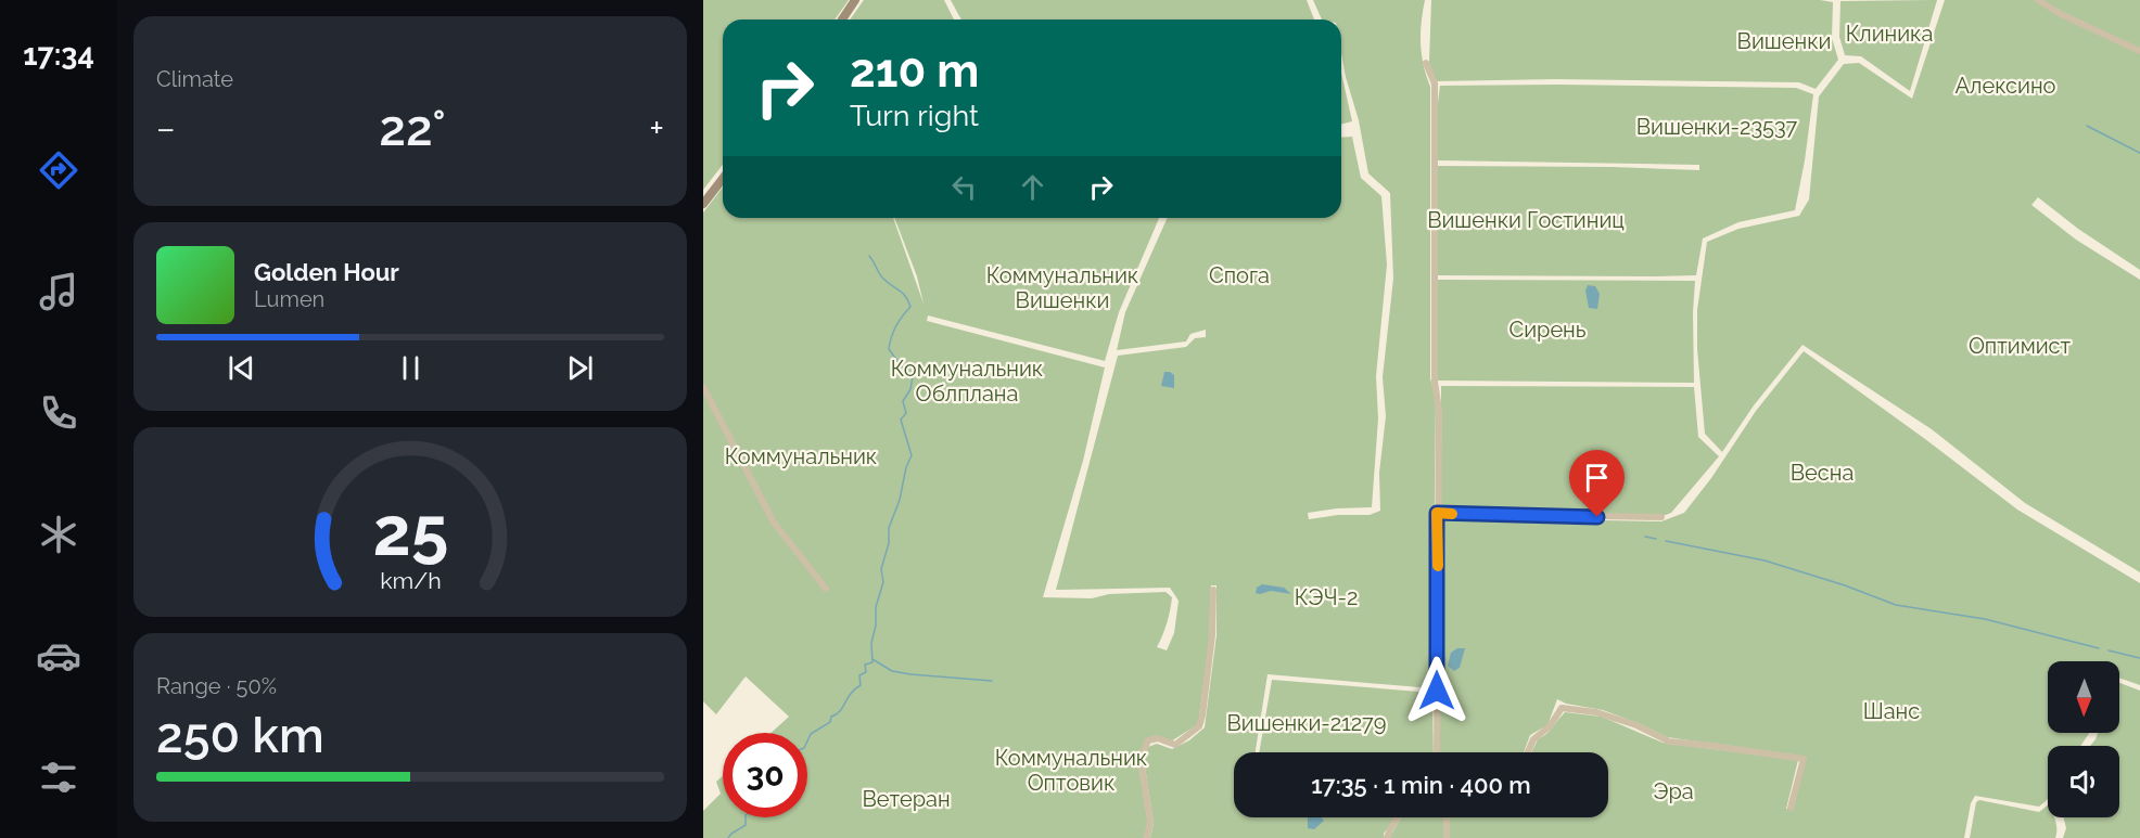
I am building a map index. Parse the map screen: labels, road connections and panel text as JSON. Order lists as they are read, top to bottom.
{
  "parks": [
    "Клиника",
    "Вишенки",
    "Алексино",
    "Вишенки-23537",
    "Вишенки Гостиниц",
    "Коммунальник Вишенки",
    "Спога",
    "Сирень",
    "Оптимист",
    "Коммунальник Облплана",
    "Коммунальник",
    "Весна",
    "КЭЧ-2",
    "Шанс",
    "Вишенки-21279",
    "Коммунальник Оптовик",
    "Эра",
    "Ветеран"
  ],
  "north": "bottom",
  "page": {
    "tabs": "17:34",
    "tile": [
      "Climate",
      ["Range · 50%", "250 km"]
    ],
    "turn": ["210 m", "Turn right"],
    "heat": ["−", "22°", "+"],
    "song": ["Golden Hour", "Lumen"],
    "limit": "30",
    "trip": "17:35 · 1 min · 400 m",
    "gauge": ["25", "km/h"]
  }
}
